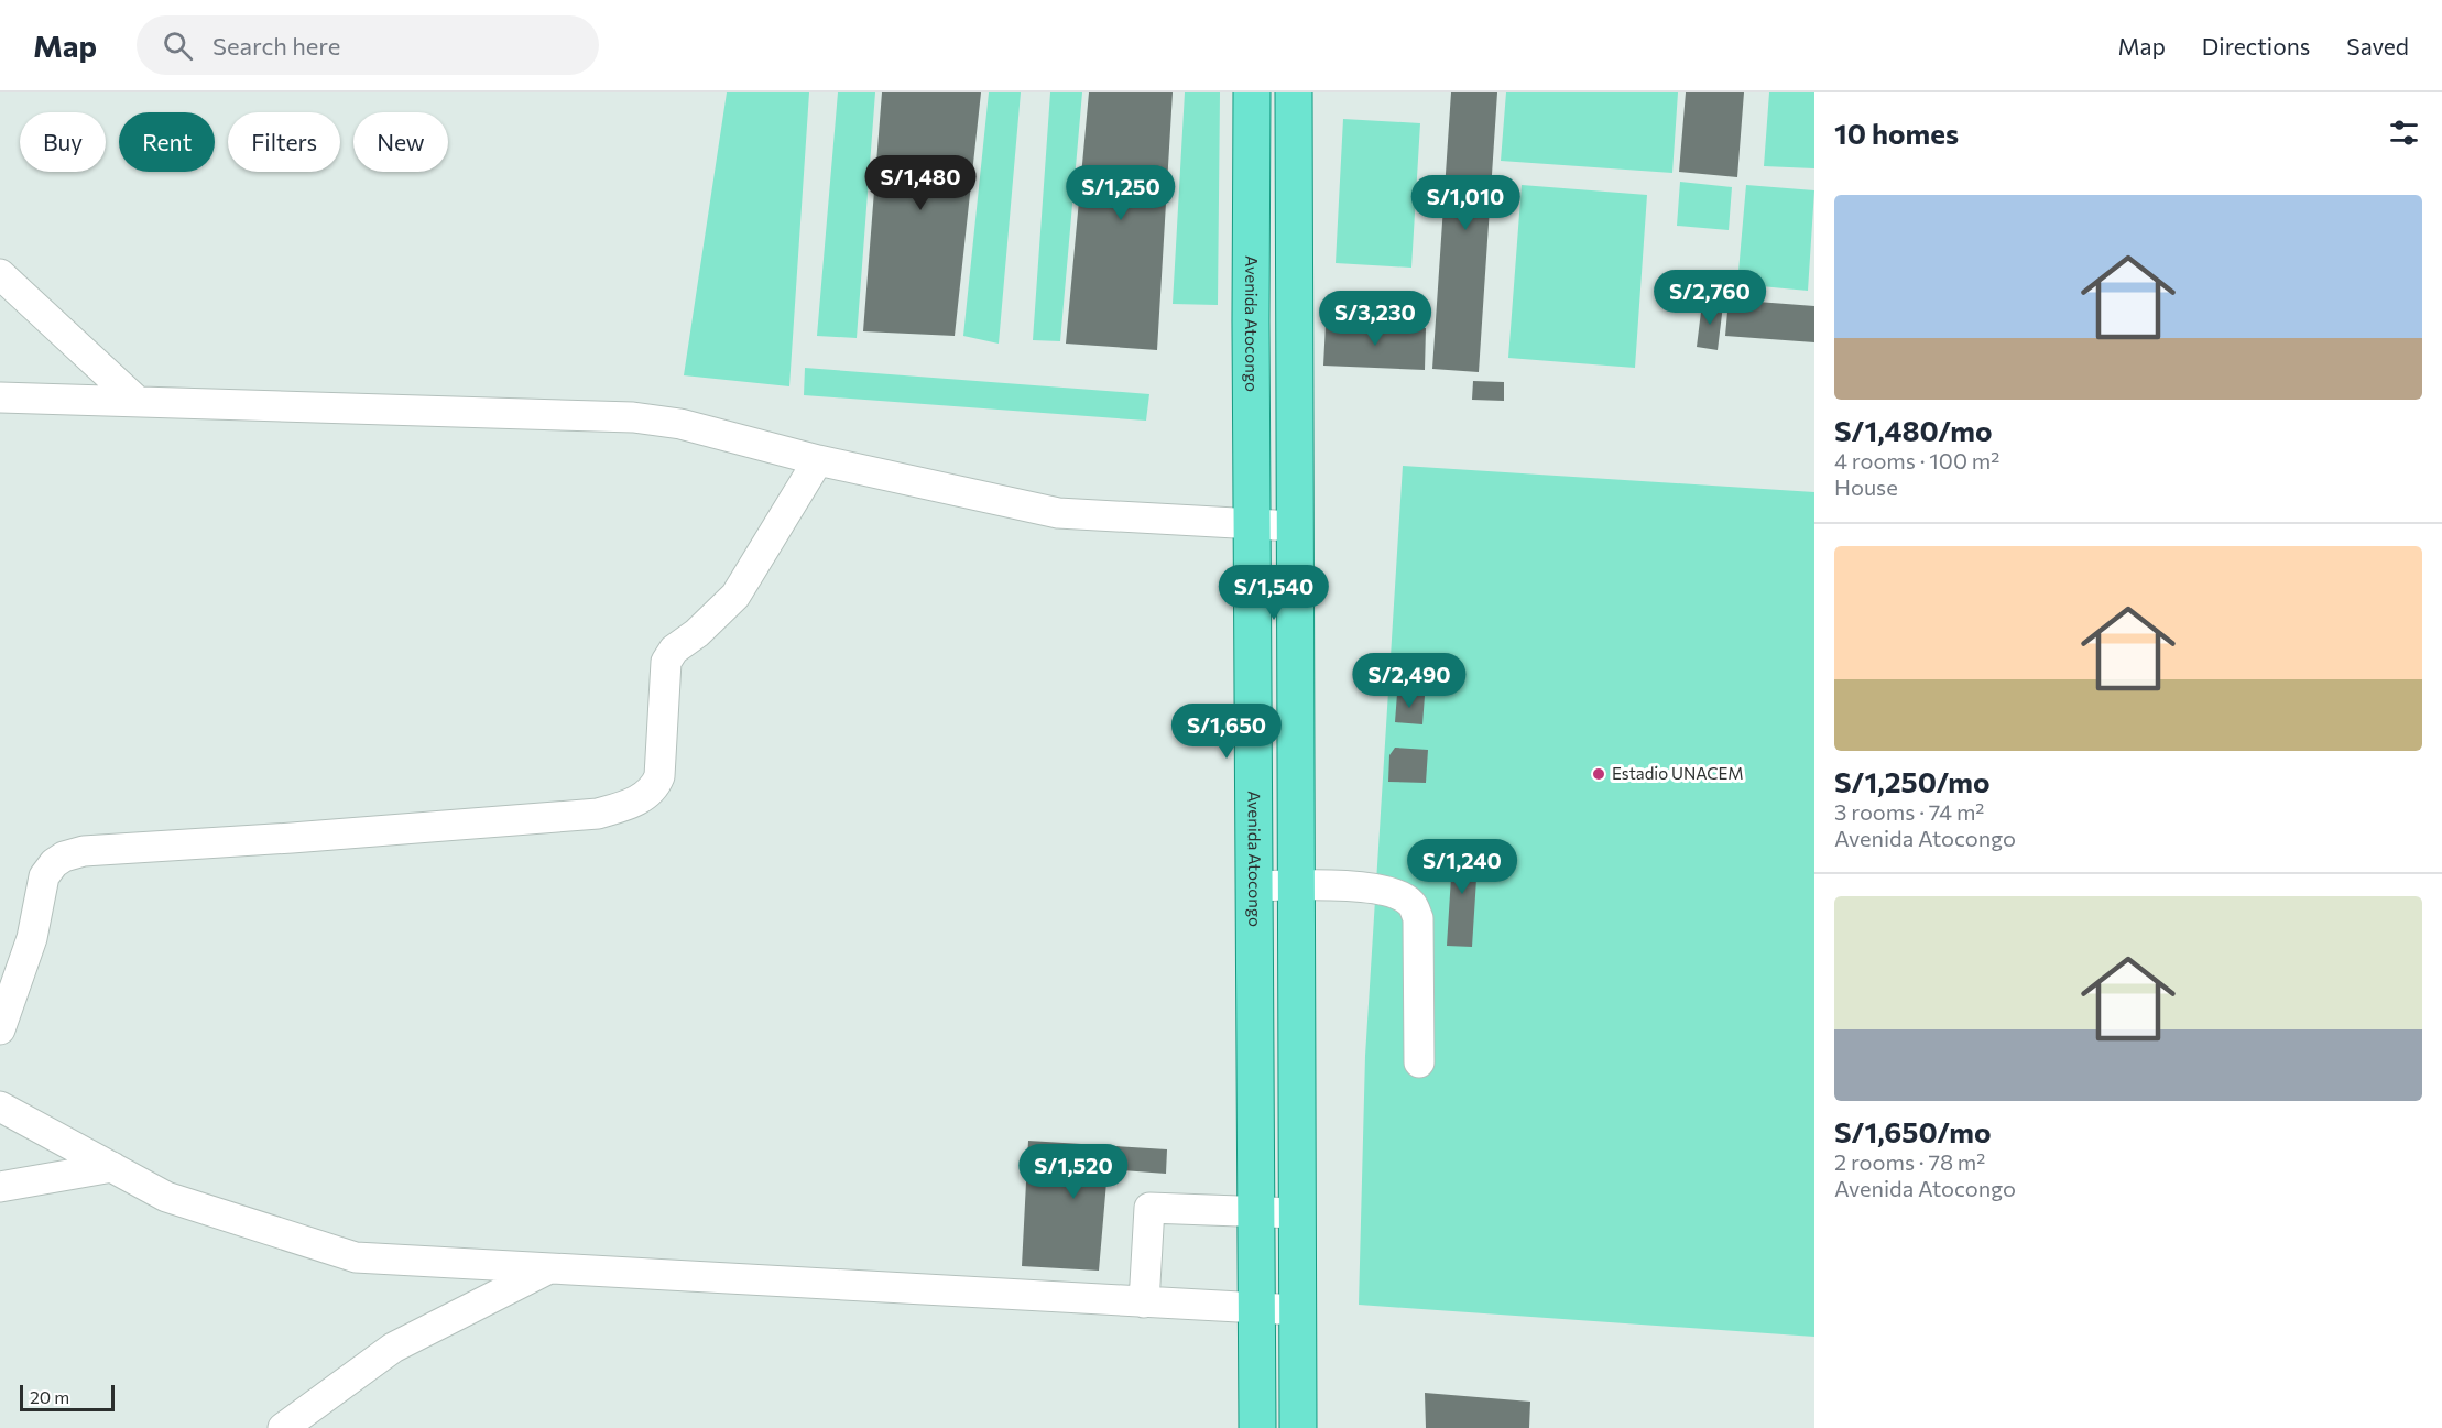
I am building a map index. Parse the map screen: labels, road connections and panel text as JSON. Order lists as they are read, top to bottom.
{
  "streets": {
    "main road": ["Avenida Atocongo"]
  },
  "places": ["Estadio UNACEM"],
  "scale_bar": "20 m",
  "page": {
    "header": "Map",
    "search": "Search here",
    "nav": ["Map", "Directions", "Saved"],
    "heading": "10 homes",
    "chip": [
      "Buy",
      "Rent",
      "Filters",
      "New"
    ],
    "price": [
      "S/1,480",
      "S/1,250",
      "S/1,010",
      "S/2,760",
      "S/3,230",
      "S/1,540",
      "S/2,490",
      "S/1,650",
      "S/1,240",
      "S/1,520"
    ],
    "list": [
      {
        "name": "S/1,480/mo",
        "note": "4 rooms · 100 m² · House"
      },
      {
        "name": "S/1,250/mo",
        "note": "3 rooms · 74 m² · Avenida Atocongo"
      },
      {
        "name": "S/1,650/mo",
        "note": "2 rooms · 78 m² · Avenida Atocongo"
      }
    ],
    "scale": "20 m"
  }
}
